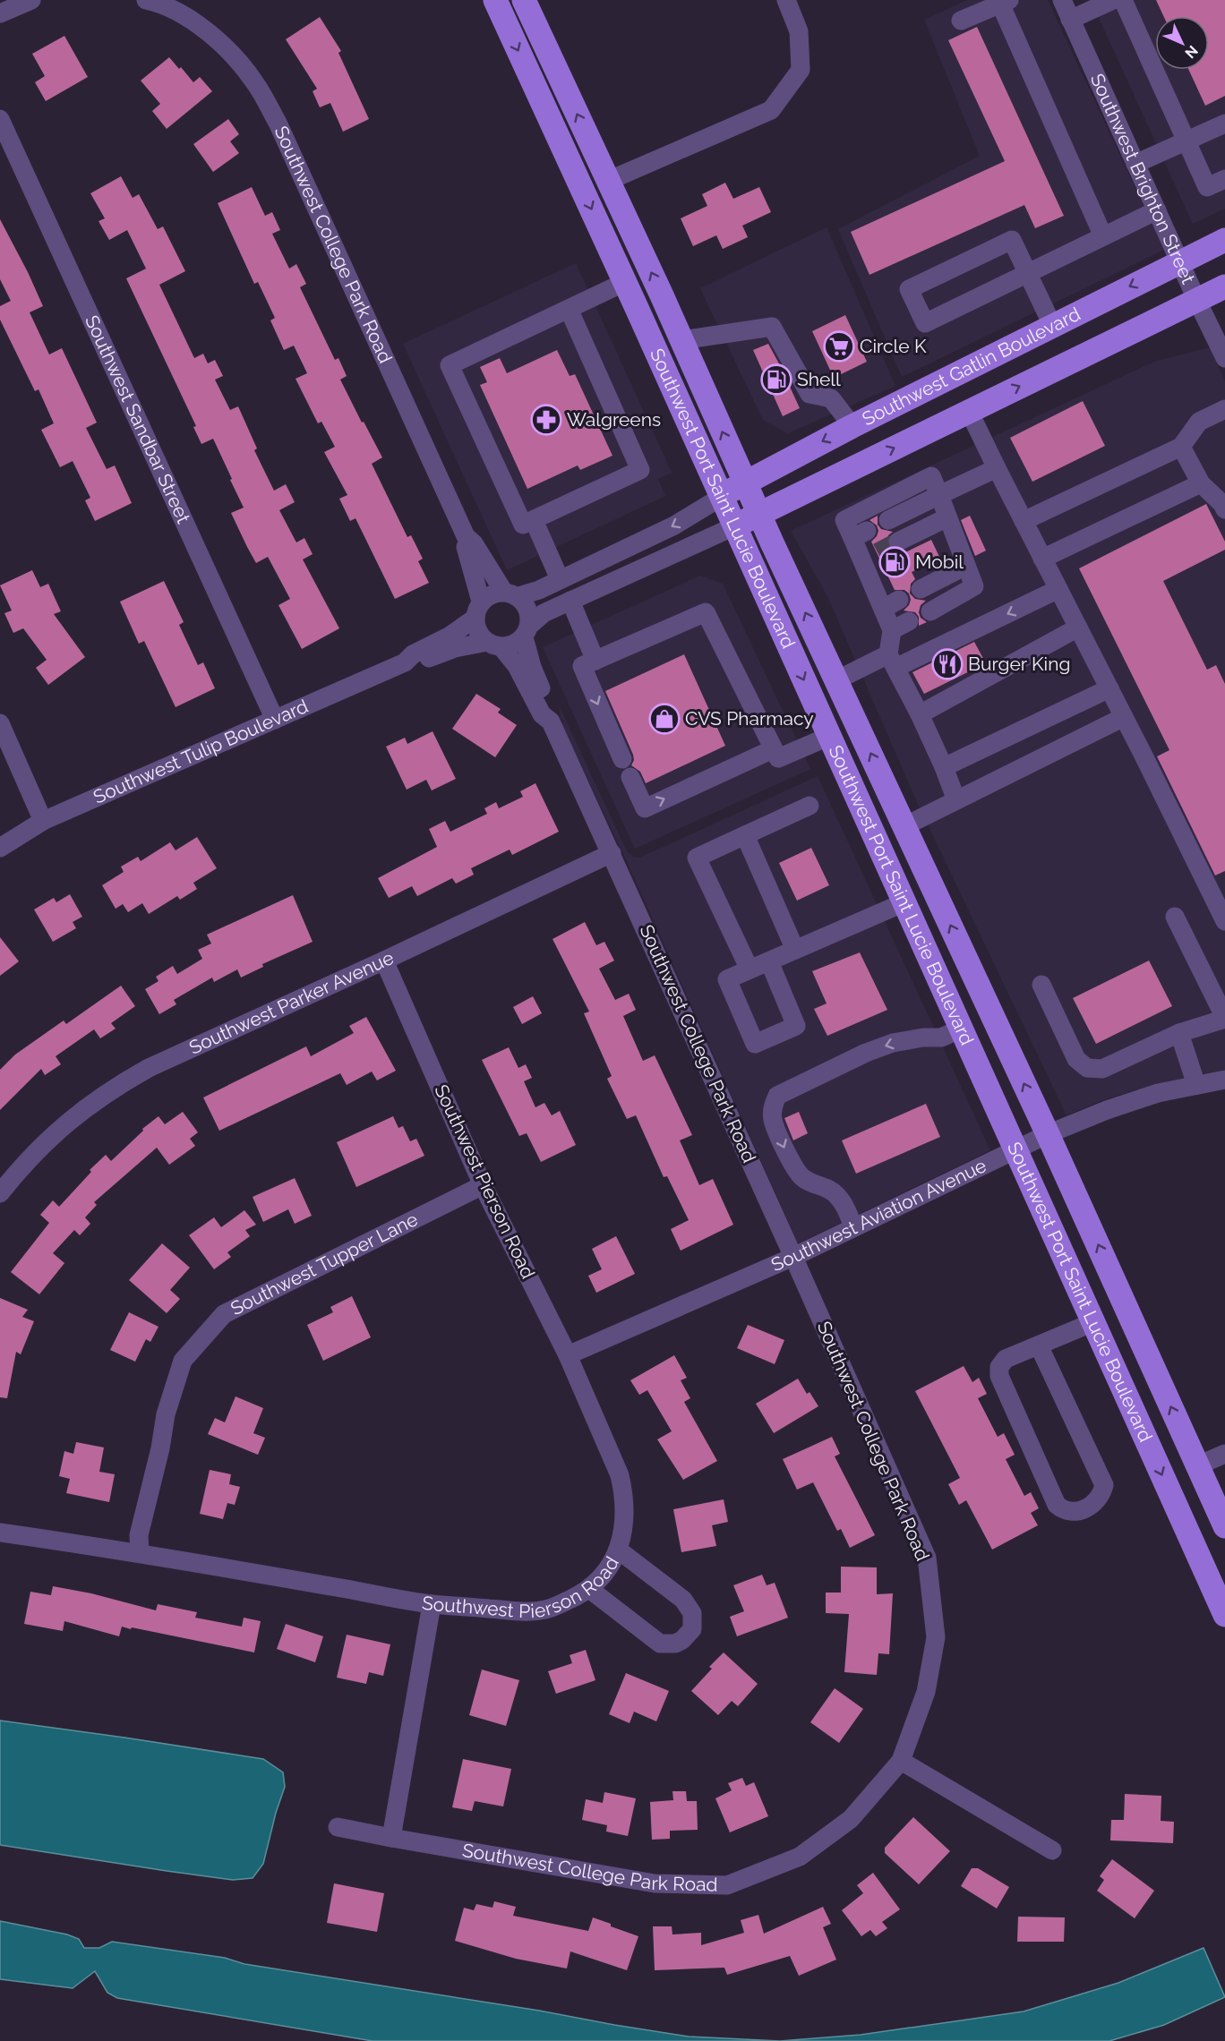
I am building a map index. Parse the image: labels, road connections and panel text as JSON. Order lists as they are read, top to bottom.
{
  "streets": {
    "main road": ["Southwest Gatlin Boulevard", "Southwest Port Saint Lucie Boulevard"],
    "street": [
      "Southwest Brighton Street",
      "Southwest College Park Road",
      "Southwest Sandbar Street",
      "Southwest Tulip Boulevard",
      "Southwest Parker Avenue",
      "Southwest Pierson Road",
      "Southwest Aviation Avenue",
      "Southwest Tupper Lane"
    ]
  },
  "crossings": [
    ["Southwest Brighton Street", "Southwest Gatlin Boulevard"],
    ["Southwest College Park Road", "Southwest Tulip Boulevard"],
    ["Southwest College Park Road", "Southwest Parker Avenue"],
    ["Southwest College Park Road", "Southwest Aviation Avenue"],
    ["Southwest Gatlin Boulevard", "Southwest Port Saint Lucie Boulevard"],
    ["Southwest Sandbar Street", "Southwest Tulip Boulevard"],
    ["Southwest Port Saint Lucie Boulevard", "Southwest Aviation Avenue"],
    ["Southwest Parker Avenue", "Southwest Pierson Road"],
    ["Southwest Pierson Road", "Southwest Aviation Avenue"],
    ["Southwest Pierson Road", "Southwest Tupper Lane"]
  ],
  "places": {
    "supermarket": ["Circle K"],
    "fuel station": ["Shell", "Mobil"],
    "pharmacy": ["Walgreens"],
    "restaurant": ["Burger King"],
    "shop": ["CVS Pharmacy"]
  },
  "north": "bottom right"
}
